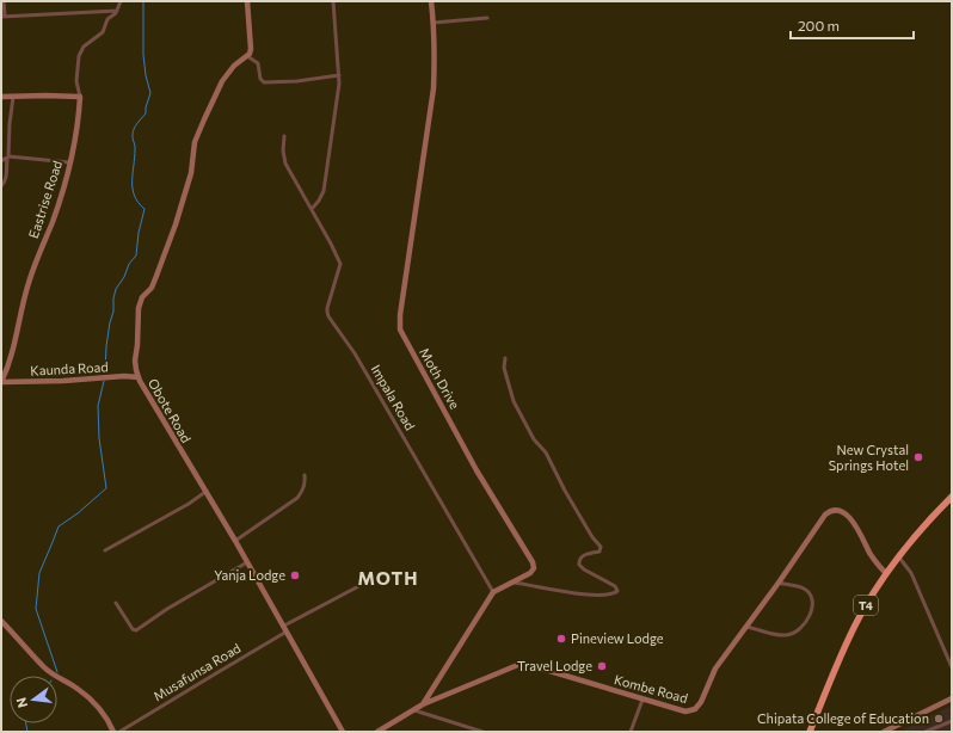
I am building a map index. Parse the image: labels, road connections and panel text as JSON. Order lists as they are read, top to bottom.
{
  "streets": {
    "highway": ["T4"],
    "street": [
      "Eastrise Road",
      "Kaunda Road",
      "Moth Drive",
      "Impala Road",
      "Obote Road",
      "Musafunsa Road",
      "Kombe Road"
    ]
  },
  "crossings": [
    ["Eastrise Road", "Kaunda Road"],
    ["Kaunda Road", "Obote Road"],
    ["Moth Drive", "Impala Road"],
    ["Moth Drive", "Kombe Road"],
    ["Obote Road", "Musafunsa Road"],
    ["T4", "Kombe Road"]
  ],
  "districts": ["MOTH"],
  "places": [
    "New Crystal Springs Hotel",
    "Yanja Lodge",
    "Pineview Lodge",
    "Travel Lodge",
    "Chipata College of Education"
  ],
  "scale_bar": "200 m",
  "north": "left"
}
